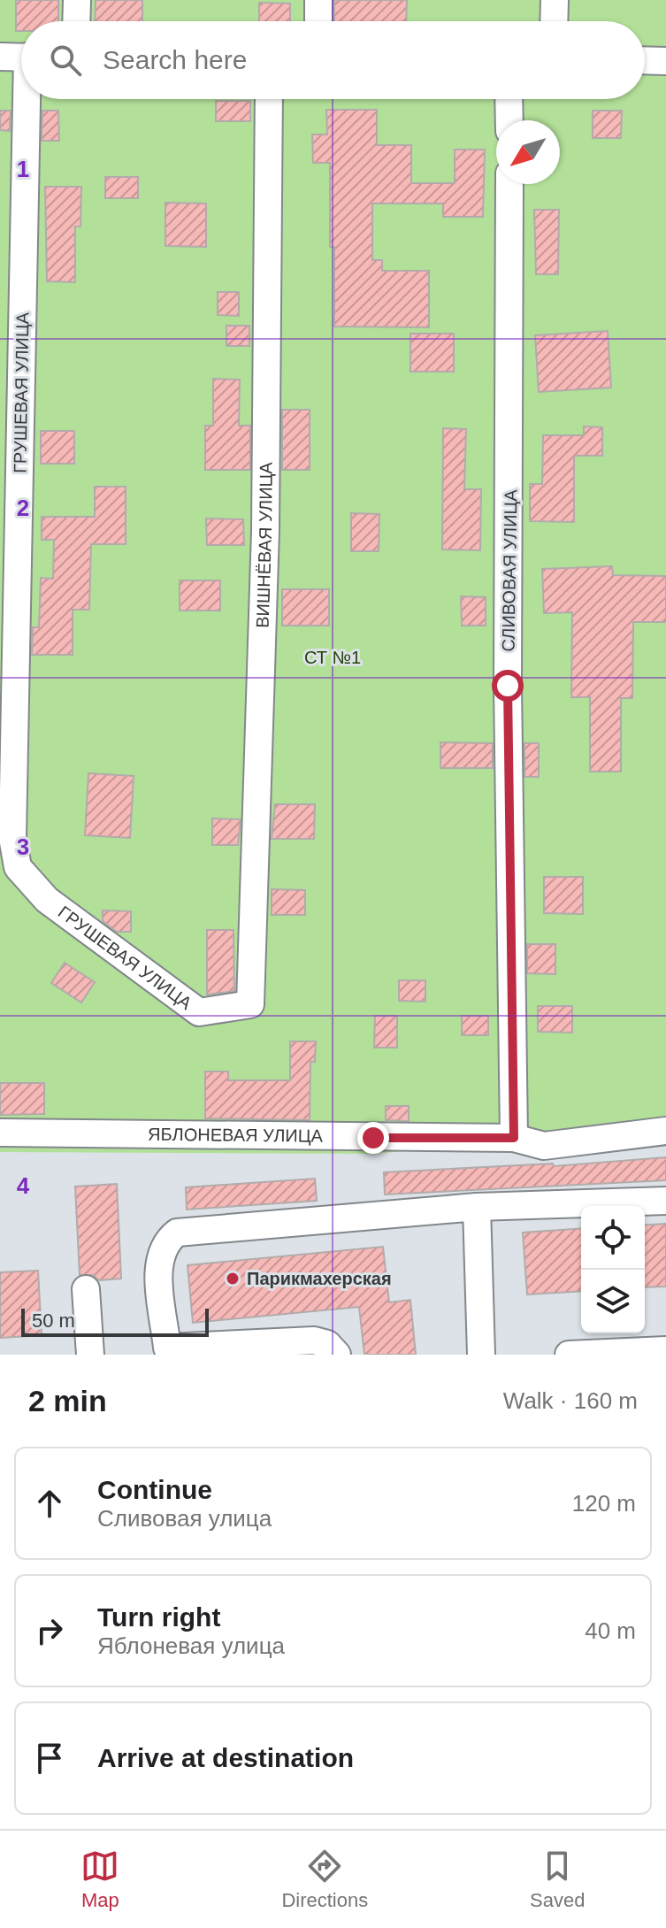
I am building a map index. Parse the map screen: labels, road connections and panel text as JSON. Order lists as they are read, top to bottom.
{
  "streets": {
    "street": [
      "ГРУШЕВАЯ УЛИЦА",
      "ВИШНЁВАЯ УЛИЦА",
      "СЛИВОВАЯ УЛИЦА",
      "ЯБЛОНЕВАЯ УЛИЦА"
    ]
  },
  "crossings": [
    ["ГРУШЕВАЯ УЛИЦА", "ВИШНЁВАЯ УЛИЦА"],
    ["СЛИВОВАЯ УЛИЦА", "ЯБЛОНЕВАЯ УЛИЦА"]
  ],
  "parks": ["СТ №1"],
  "places": ["Парикмахерская"],
  "scale_bar": "50 m",
  "north": "bottom left",
  "page": {
    "search": "Search here",
    "scale": "50 m",
    "heading": ["2 min", "Walk · 160 m"],
    "list": [
      ["Continue", "Сливовая улица", "120 m"],
      ["Turn right", "Яблоневая улица", "40 m"],
      "Arrive at destination"
    ],
    "nav": ["Map", "Directions", "Saved"]
  },
  "grid": {
    "rows": [
      "1",
      "2",
      "3",
      "4"
    ]
  }
}
